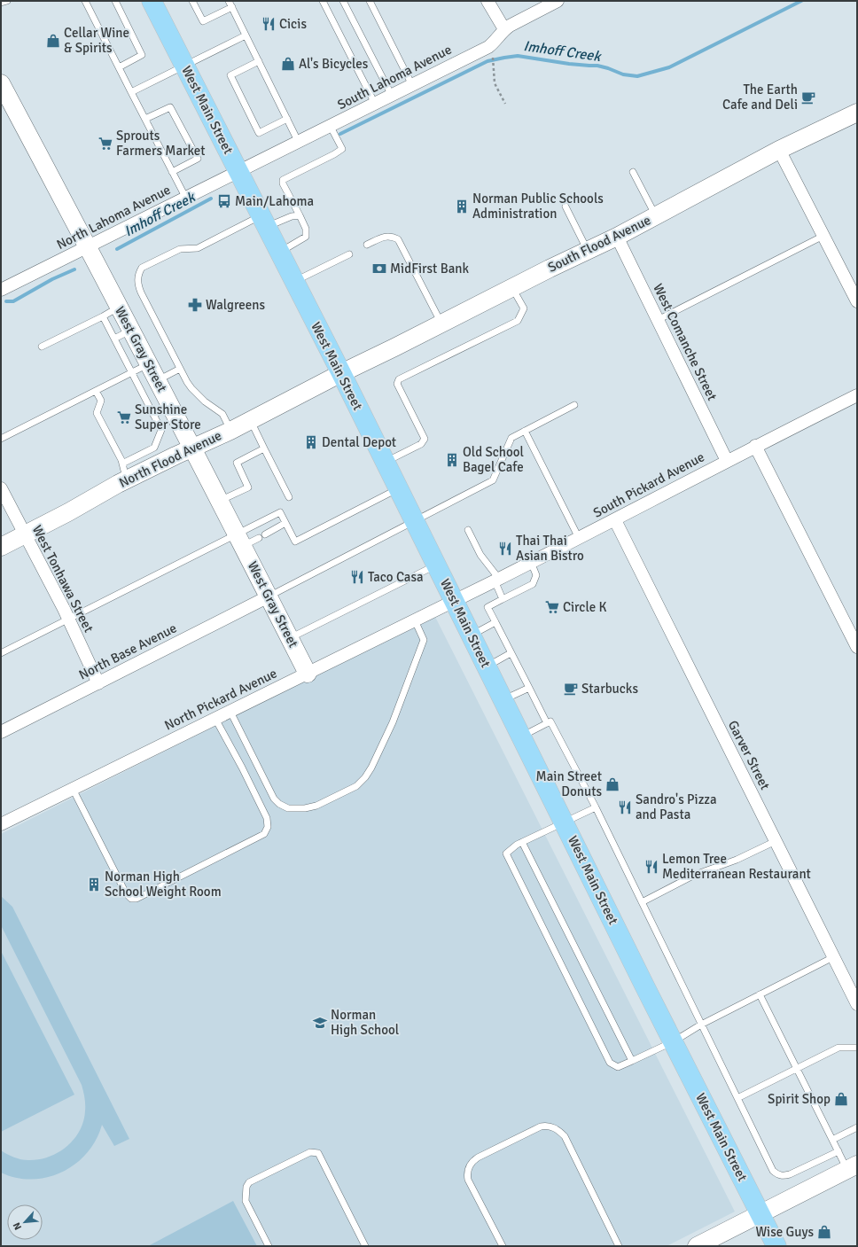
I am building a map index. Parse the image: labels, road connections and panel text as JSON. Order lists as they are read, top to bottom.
{
  "streets": {
    "main road": ["West Main Street"],
    "street": [
      "South Lahoma Avenue",
      "North Lahoma Avenue",
      "South Flood Avenue",
      "West Comanche Street",
      "West Gray Street",
      "North Flood Avenue",
      "South Pickard Avenue",
      "West Tonhawa Street",
      "North Base Avenue",
      "North Pickard Avenue",
      "Garver Street"
    ]
  },
  "crossings": [
    ["South Lahoma Avenue", "West Main Street"],
    ["South Lahoma Avenue", "North Lahoma Avenue"],
    ["West Main Street", "North Lahoma Avenue"],
    ["West Main Street", "South Flood Avenue"],
    ["West Main Street", "North Flood Avenue"],
    ["West Main Street", "South Pickard Avenue"],
    ["West Main Street", "North Pickard Avenue"],
    ["North Lahoma Avenue", "West Gray Street"],
    ["South Flood Avenue", "West Comanche Street"],
    ["South Flood Avenue", "North Flood Avenue"],
    ["West Comanche Street", "South Pickard Avenue"],
    ["West Gray Street", "North Flood Avenue"],
    ["West Gray Street", "North Base Avenue"],
    ["West Gray Street", "North Pickard Avenue"],
    ["North Flood Avenue", "West Tonhawa Street"],
    ["South Pickard Avenue", "North Pickard Avenue"],
    ["South Pickard Avenue", "Garver Street"],
    ["West Tonhawa Street", "North Base Avenue"]
  ],
  "water": ["Imhoff Creek"],
  "places": {
    "restaurant": [
      "Cicis",
      "Thai Thai Asian Bistro",
      "Taco Casa",
      "Sandro's Pizza and Pasta",
      "Lemon Tree Mediterranean Restaurant"
    ],
    "shop": [
      "Cellar Wine & Spirits",
      "Al's Bicycles",
      "Main Street Donuts",
      "Spirit Shop",
      "Wise Guys"
    ],
    "cafe": ["The Earth Cafe and Deli", "Starbucks"],
    "supermarket": ["Sprouts Farmers Market", "Sunshine Super Store", "Circle K"],
    "bus stop": ["Main/Lahoma"],
    "building": [
      "Norman Public Schools Administration",
      "Dental Depot",
      "Old School Bagel Cafe",
      "Norman High School Weight Room"
    ],
    "bank": ["MidFirst Bank"],
    "pharmacy": ["Walgreens"],
    "school or university": ["Norman High School"]
  },
  "north": "bottom left"
}
